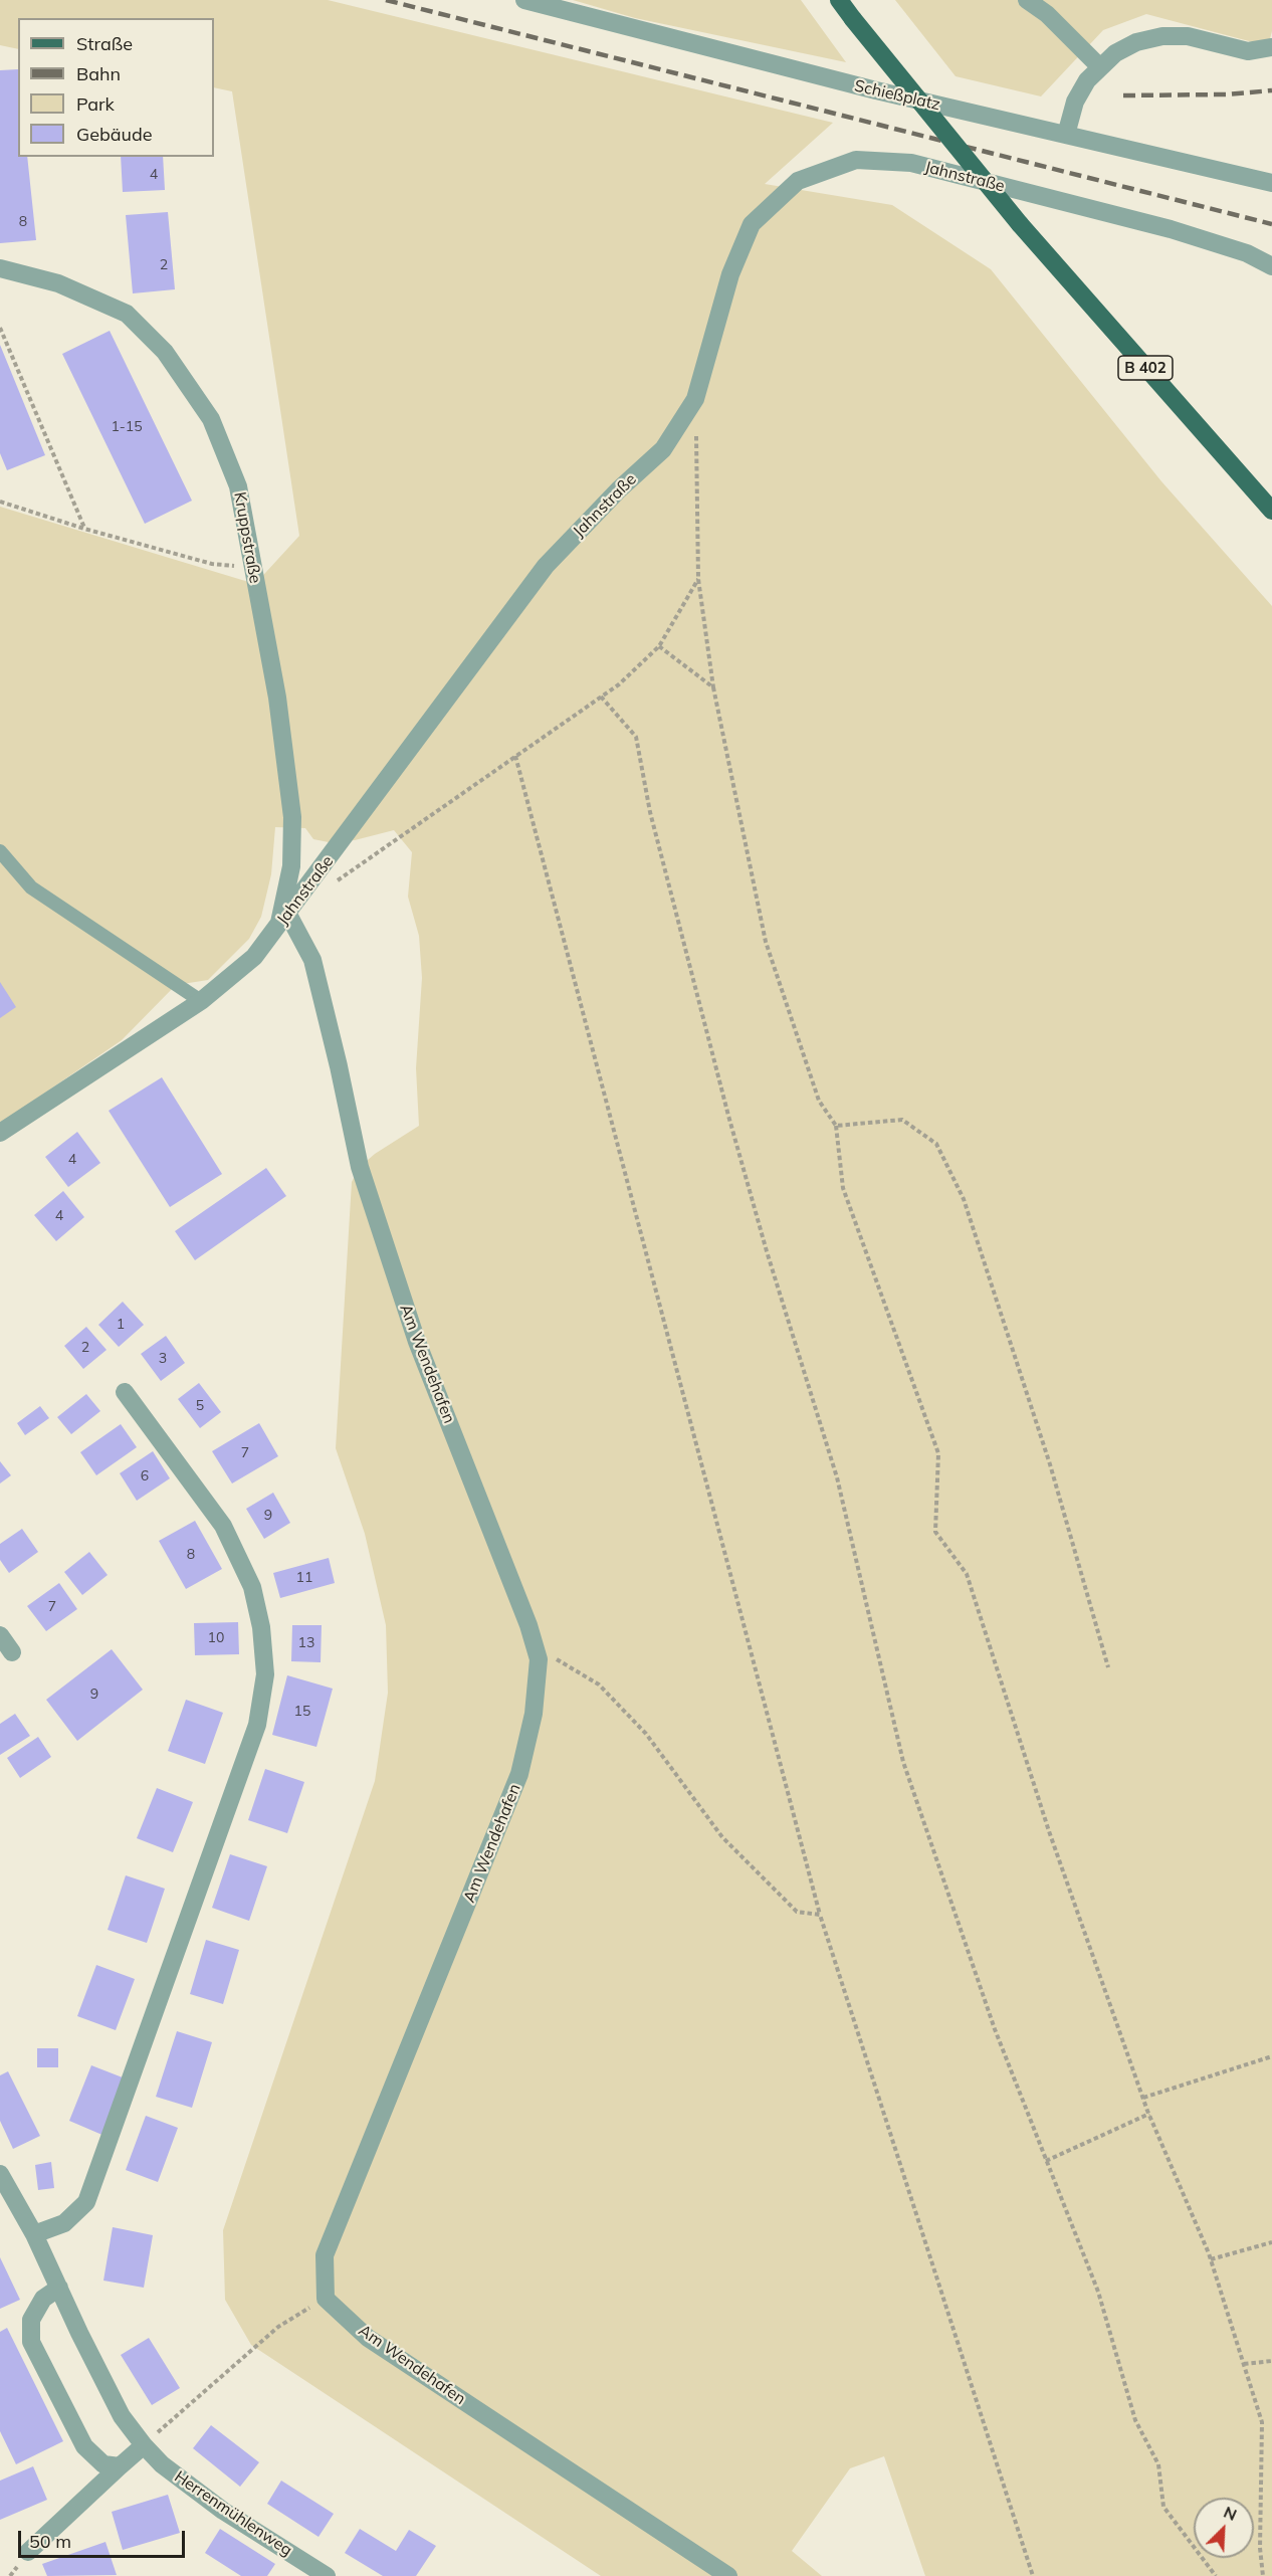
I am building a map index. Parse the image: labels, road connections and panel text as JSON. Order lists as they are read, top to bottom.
{
  "streets": {
    "main road": ["B 402"],
    "street": [
      "Schießplatz",
      "Jahnstraße",
      "Kruppstraße",
      "Am Wendehafen",
      "Herrenmühlenweg"
    ]
  },
  "crossings": [
    ["Jahnstraße", "Kruppstraße"],
    ["Jahnstraße", "Am Wendehafen"],
    ["Kruppstraße", "Am Wendehafen"]
  ],
  "house_numbers": [
    "4",
    "8",
    "2",
    "1-15",
    "4",
    "4",
    "1",
    "2",
    "3",
    "5",
    "7",
    "6",
    "9",
    "8",
    "11",
    "7",
    "10",
    "13",
    "9",
    "15"
  ],
  "legend": [
    "Straße",
    "Bahn",
    "Park",
    "Gebäude"
  ],
  "scale_bar": "50 m",
  "north": "top right"
}
